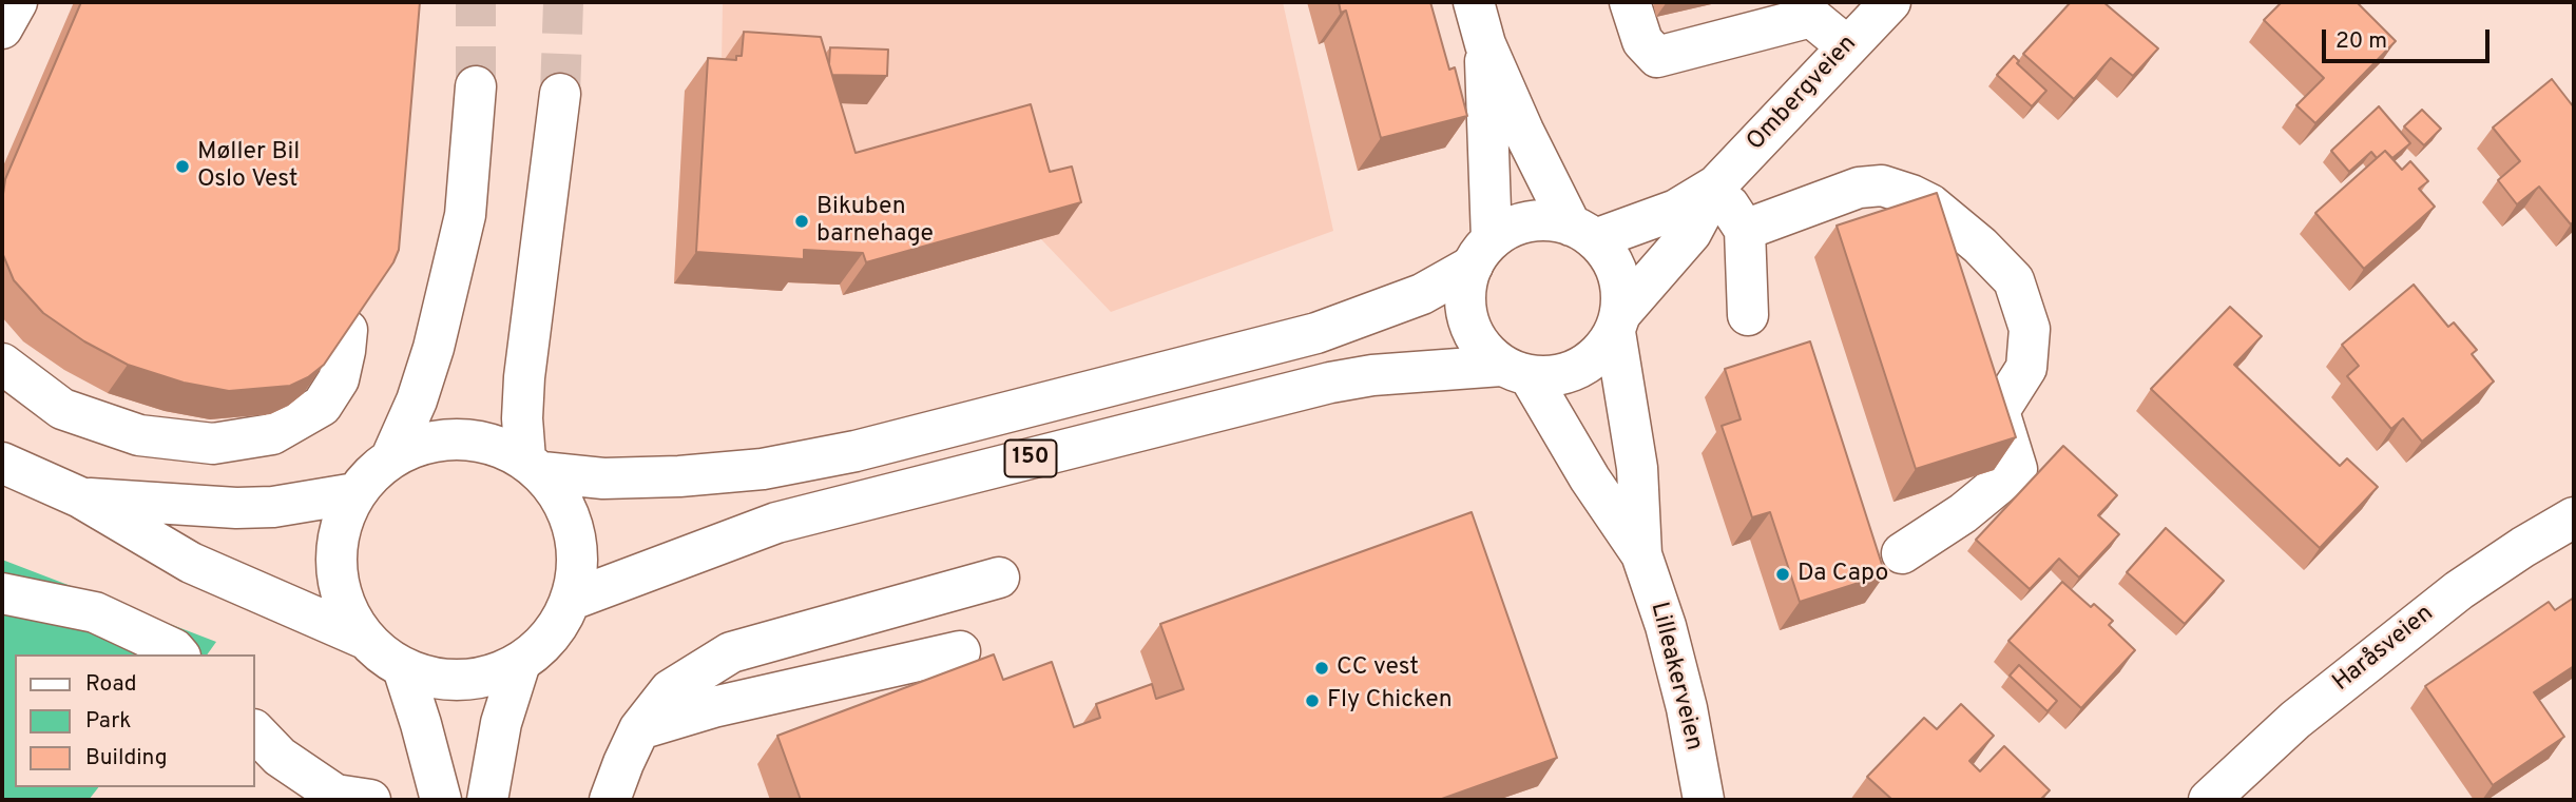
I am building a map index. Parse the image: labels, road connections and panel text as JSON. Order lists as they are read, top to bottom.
{
  "streets": {
    "main road": [
      "Ombergveien",
      "150",
      "Haråsveien",
      "Lilleakerveien"
    ]
  },
  "crossings": [
    ["Ombergveien", "150"],
    ["Ombergveien", "Lilleakerveien"],
    ["150", "Lilleakerveien"]
  ],
  "places": [
    "Møller Bil Oslo Vest",
    "Bikuben barnehage",
    "Da Capo",
    "CC vest",
    "Fly Chicken"
  ],
  "legend": ["Road", "Park", "Building"],
  "scale_bar": "20 m"
}
